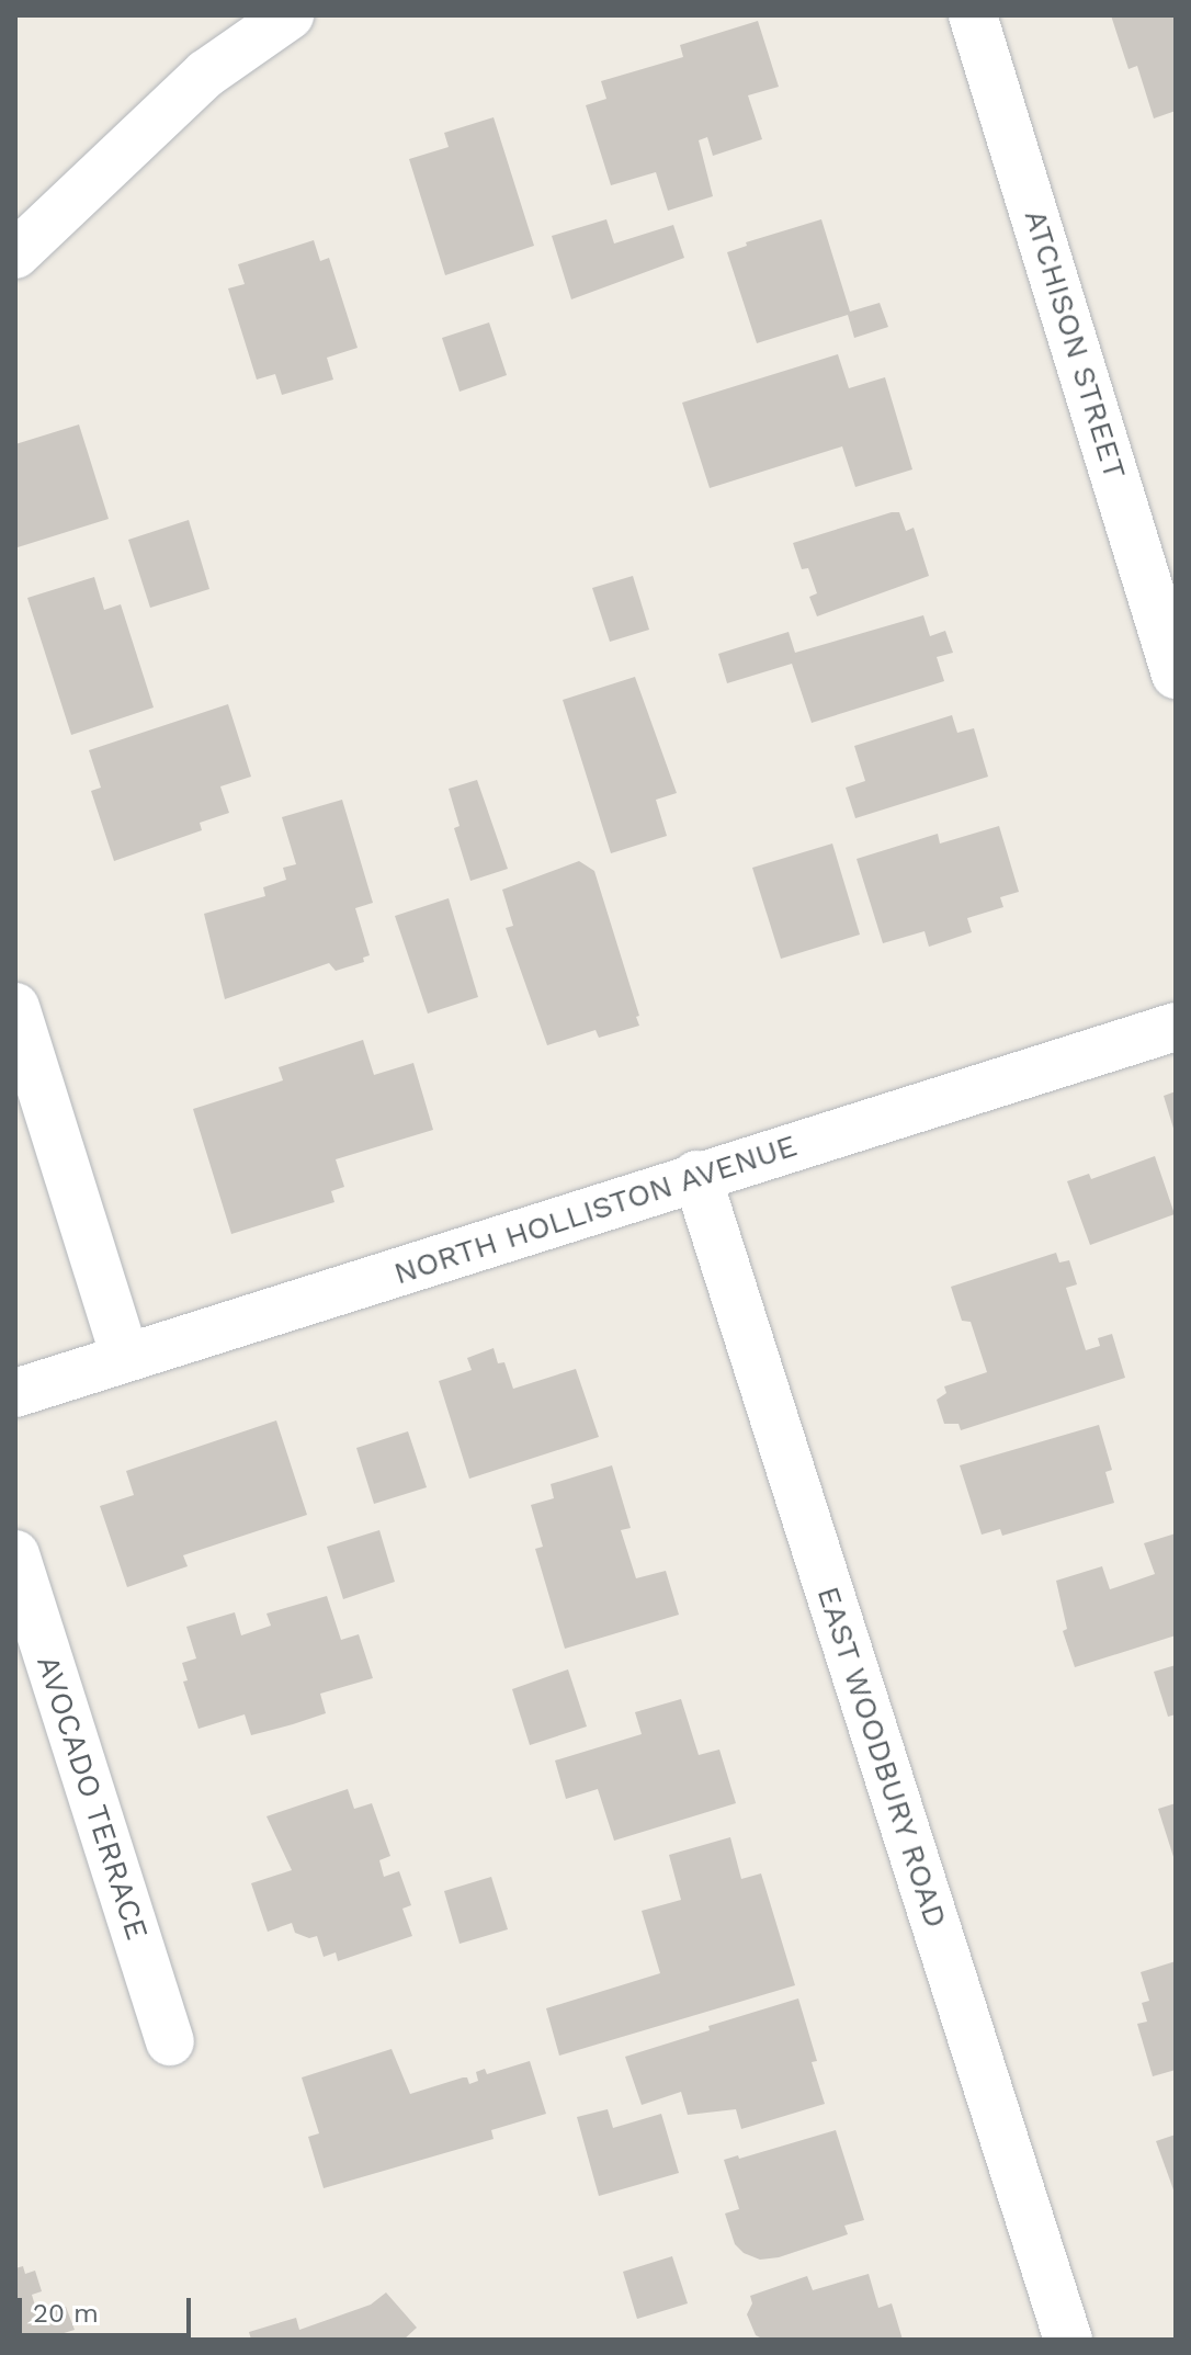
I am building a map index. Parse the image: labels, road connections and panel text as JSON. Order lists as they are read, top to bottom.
{
  "streets": {
    "street": [
      "ATCHISON STREET",
      "NORTH HOLLISTON AVENUE",
      "EAST WOODBURY ROAD",
      "AVOCADO TERRACE"
    ]
  },
  "crossings": [
    ["NORTH HOLLISTON AVENUE", "EAST WOODBURY ROAD"]
  ],
  "scale_bar": "20 m"
}
